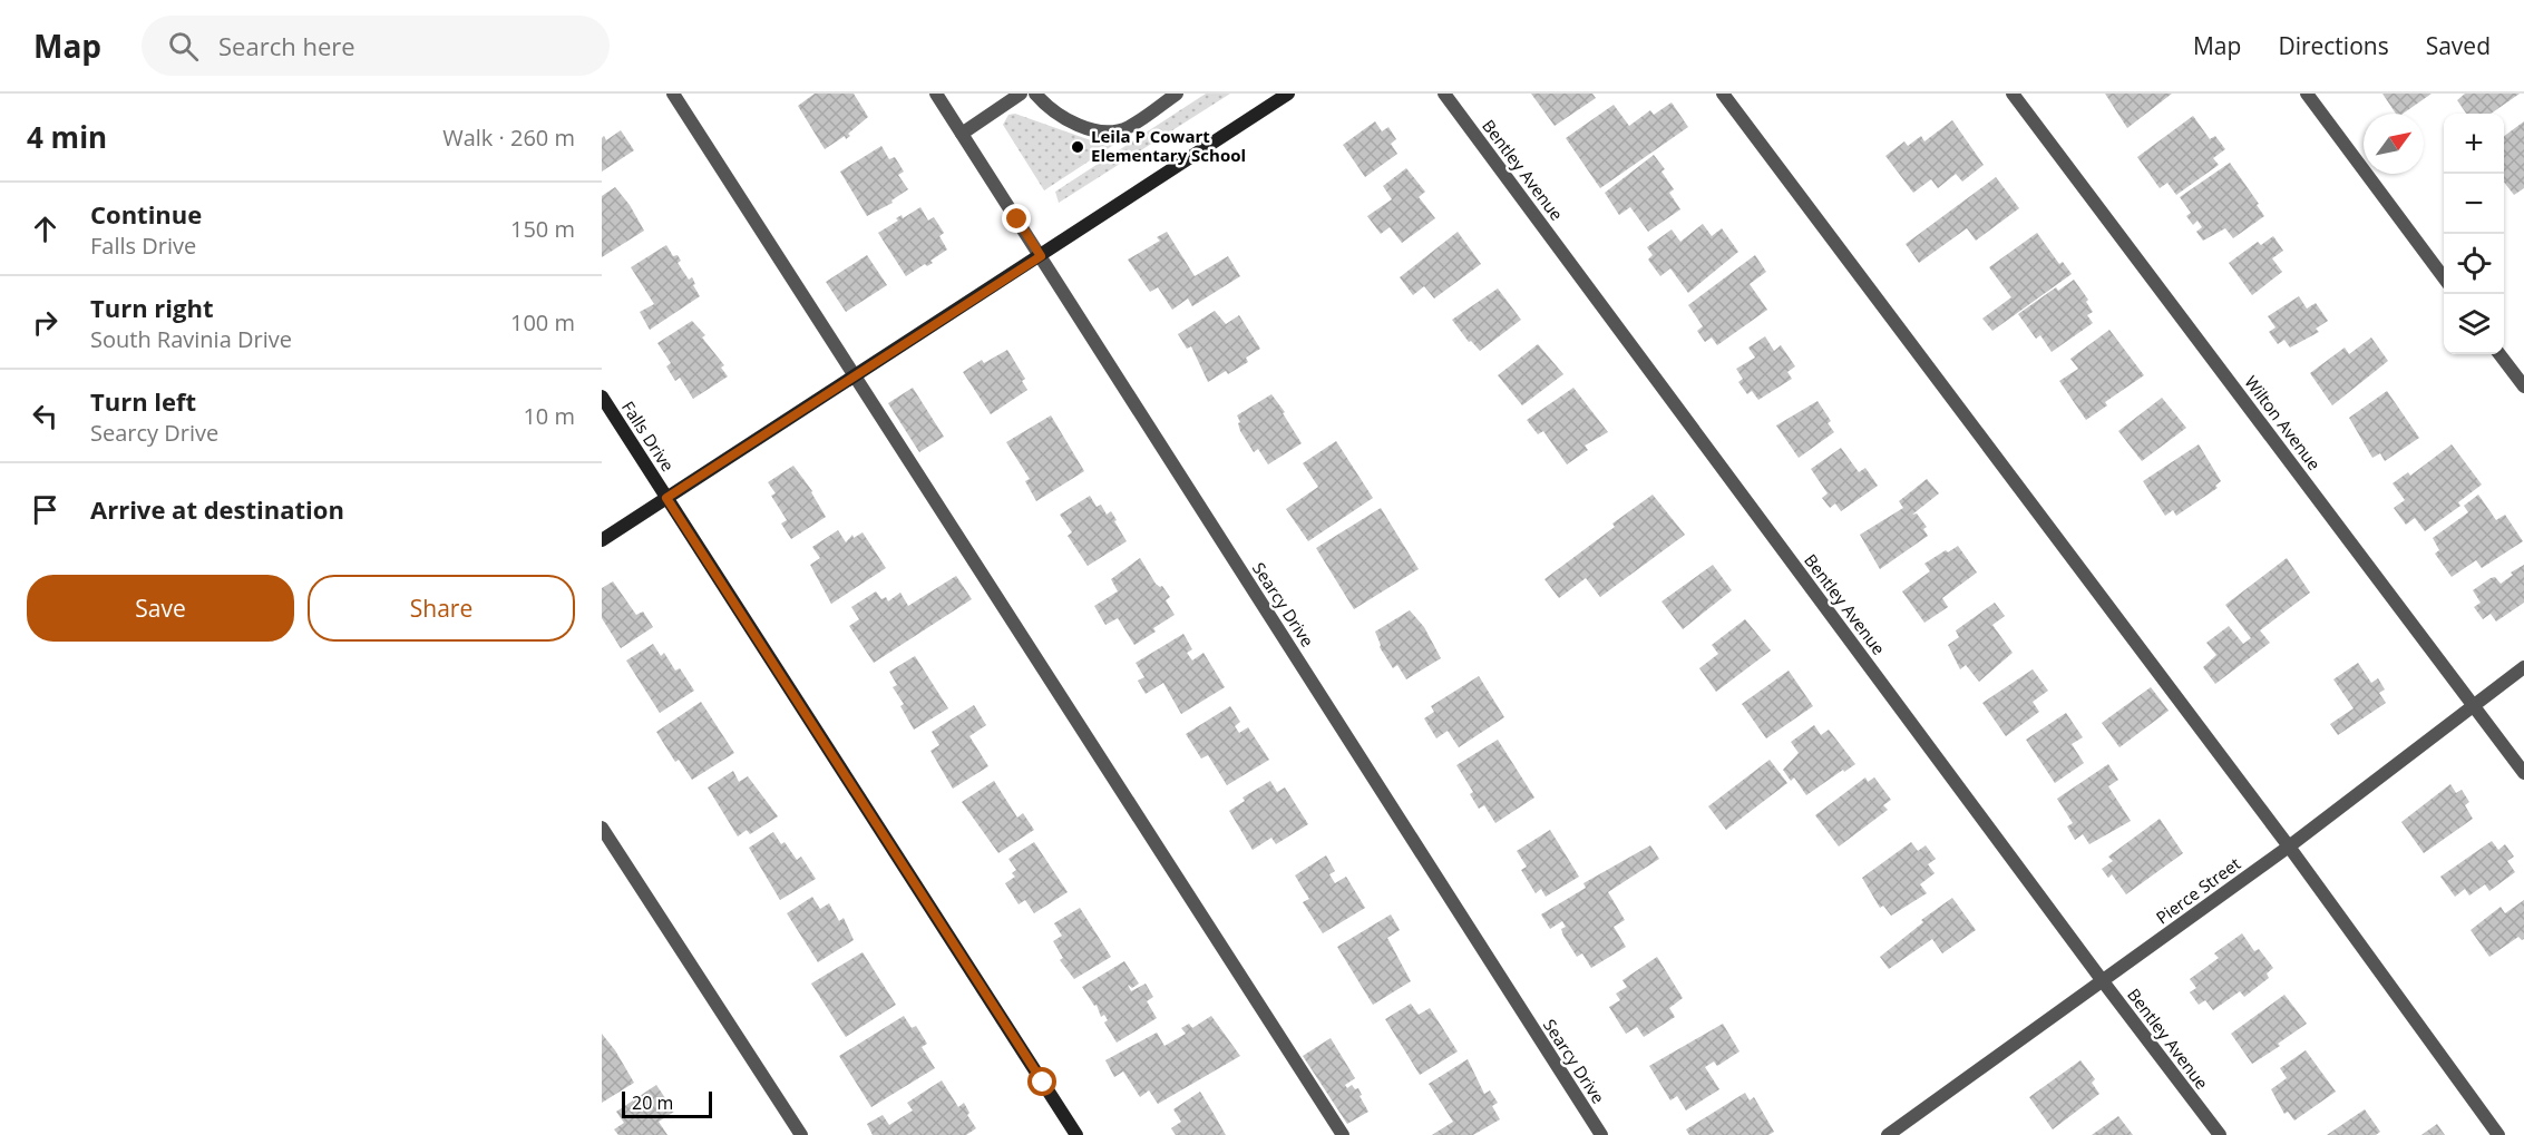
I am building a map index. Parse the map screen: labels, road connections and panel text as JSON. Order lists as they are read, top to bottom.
{
  "streets": {
    "street": [
      "Bentley Avenue",
      "Wilton Avenue",
      "Falls Drive",
      "Searcy Drive",
      "Pierce Street"
    ]
  },
  "crossings": [
    ["Bentley Avenue", "Pierce Street"],
    ["Wilton Avenue", "Pierce Street"]
  ],
  "places": ["Leila P Cowart Elementary School"],
  "scale_bar": "20 m",
  "north": "top right",
  "page": {
    "header": "Map",
    "search": "Search here",
    "nav": ["Map", "Directions", "Saved"],
    "heading": ["4 min", "Walk · 260 m"],
    "map_buttons": ["+", "−"],
    "list": [
      ["Continue", "Falls Drive", "150 m"],
      ["Turn right", "South Ravinia Drive", "100 m"],
      ["Turn left", "Searcy Drive", "10 m"],
      "Arrive at destination"
    ],
    "buttons": ["Save", "Share"],
    "scale": "20 m"
  }
}
